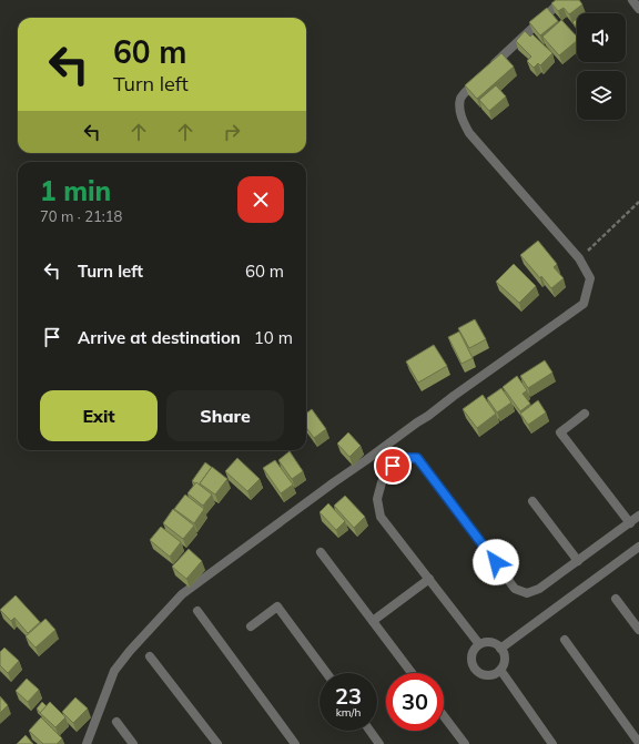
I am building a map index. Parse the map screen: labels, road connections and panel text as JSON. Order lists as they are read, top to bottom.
{
  "page": {
    "turn": ["60 m", "Turn left"],
    "heading": ["1 min", "70 m · 21:18"],
    "list": [
      {
        "name": "Turn left",
        "value": "60 m"
      },
      {
        "name": "Arrive at destination",
        "value": "10 m"
      }
    ],
    "buttons": ["Exit", "Share"],
    "speed": "23 km/h",
    "limit": "30"
  }
}
